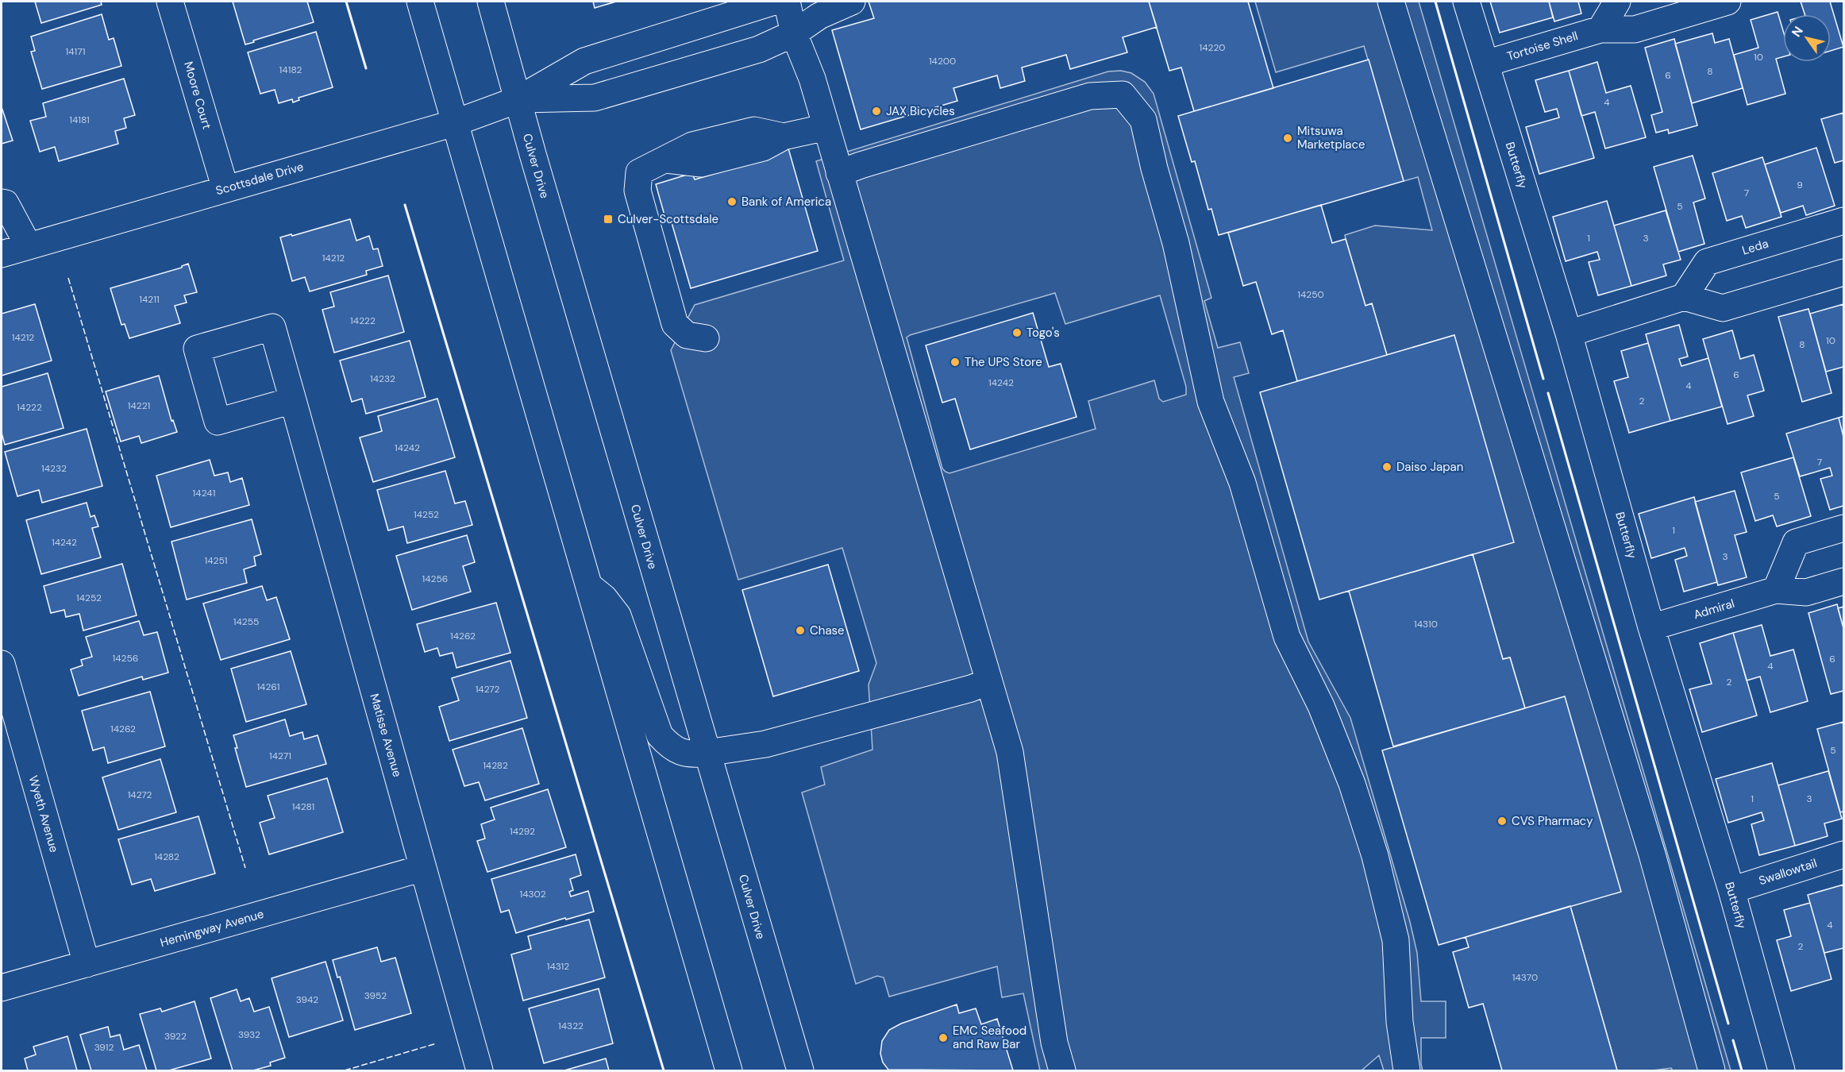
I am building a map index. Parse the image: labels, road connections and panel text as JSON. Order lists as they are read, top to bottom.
{
  "streets": {
    "street": [
      "Tortoise Shell",
      "Moore Court",
      "Butterfly",
      "Culver Drive",
      "Scottsdale Drive",
      "Leda",
      "Admiral",
      "Matisse Avenue",
      "Wyeth Avenue",
      "Swallowtail",
      "Hemingway Avenue"
    ]
  },
  "crossings": [
    ["Tortoise Shell", "Butterfly"],
    ["Moore Court", "Scottsdale Drive"],
    ["Butterfly", "Admiral"],
    ["Butterfly", "Swallowtail"],
    ["Culver Drive", "Scottsdale Drive"],
    ["Matisse Avenue", "Hemingway Avenue"],
    ["Wyeth Avenue", "Hemingway Avenue"]
  ],
  "places": {
    "other": [
      "JAX Bicycles",
      "Mitsuwa Marketplace",
      "Bank of America",
      "Togo's",
      "The UPS Store",
      "Daiso Japan",
      "Chase",
      "CVS Pharmacy",
      "EMC Seafood and Raw Bar"
    ],
    "transit": ["Culver-Scottsdale"]
  },
  "house_numbers": [
    "14220",
    "14171",
    "10",
    "14200",
    "14182",
    "8",
    "6",
    "4",
    "14181",
    "9",
    "7",
    "5",
    "1",
    "3",
    "14212",
    "14250",
    "14211",
    "14222",
    "14212",
    "10",
    "8",
    "6",
    "14232",
    "14242",
    "4",
    "2",
    "14221",
    "14222",
    "14242",
    "7",
    "14232",
    "14241",
    "5",
    "14252",
    "1",
    "14242",
    "3",
    "14251",
    "14256",
    "14252",
    "14255",
    "14310",
    "14262",
    "14256",
    "6",
    "4",
    "2",
    "14261",
    "14272",
    "14262",
    "5",
    "14271",
    "14282",
    "14272",
    "1",
    "3",
    "14281",
    "14292",
    "14282",
    "14302",
    "4",
    "2",
    "14312",
    "14370",
    "3952",
    "3942",
    "14322",
    "3932",
    "3922",
    "3912"
  ],
  "north": "top left"
}
